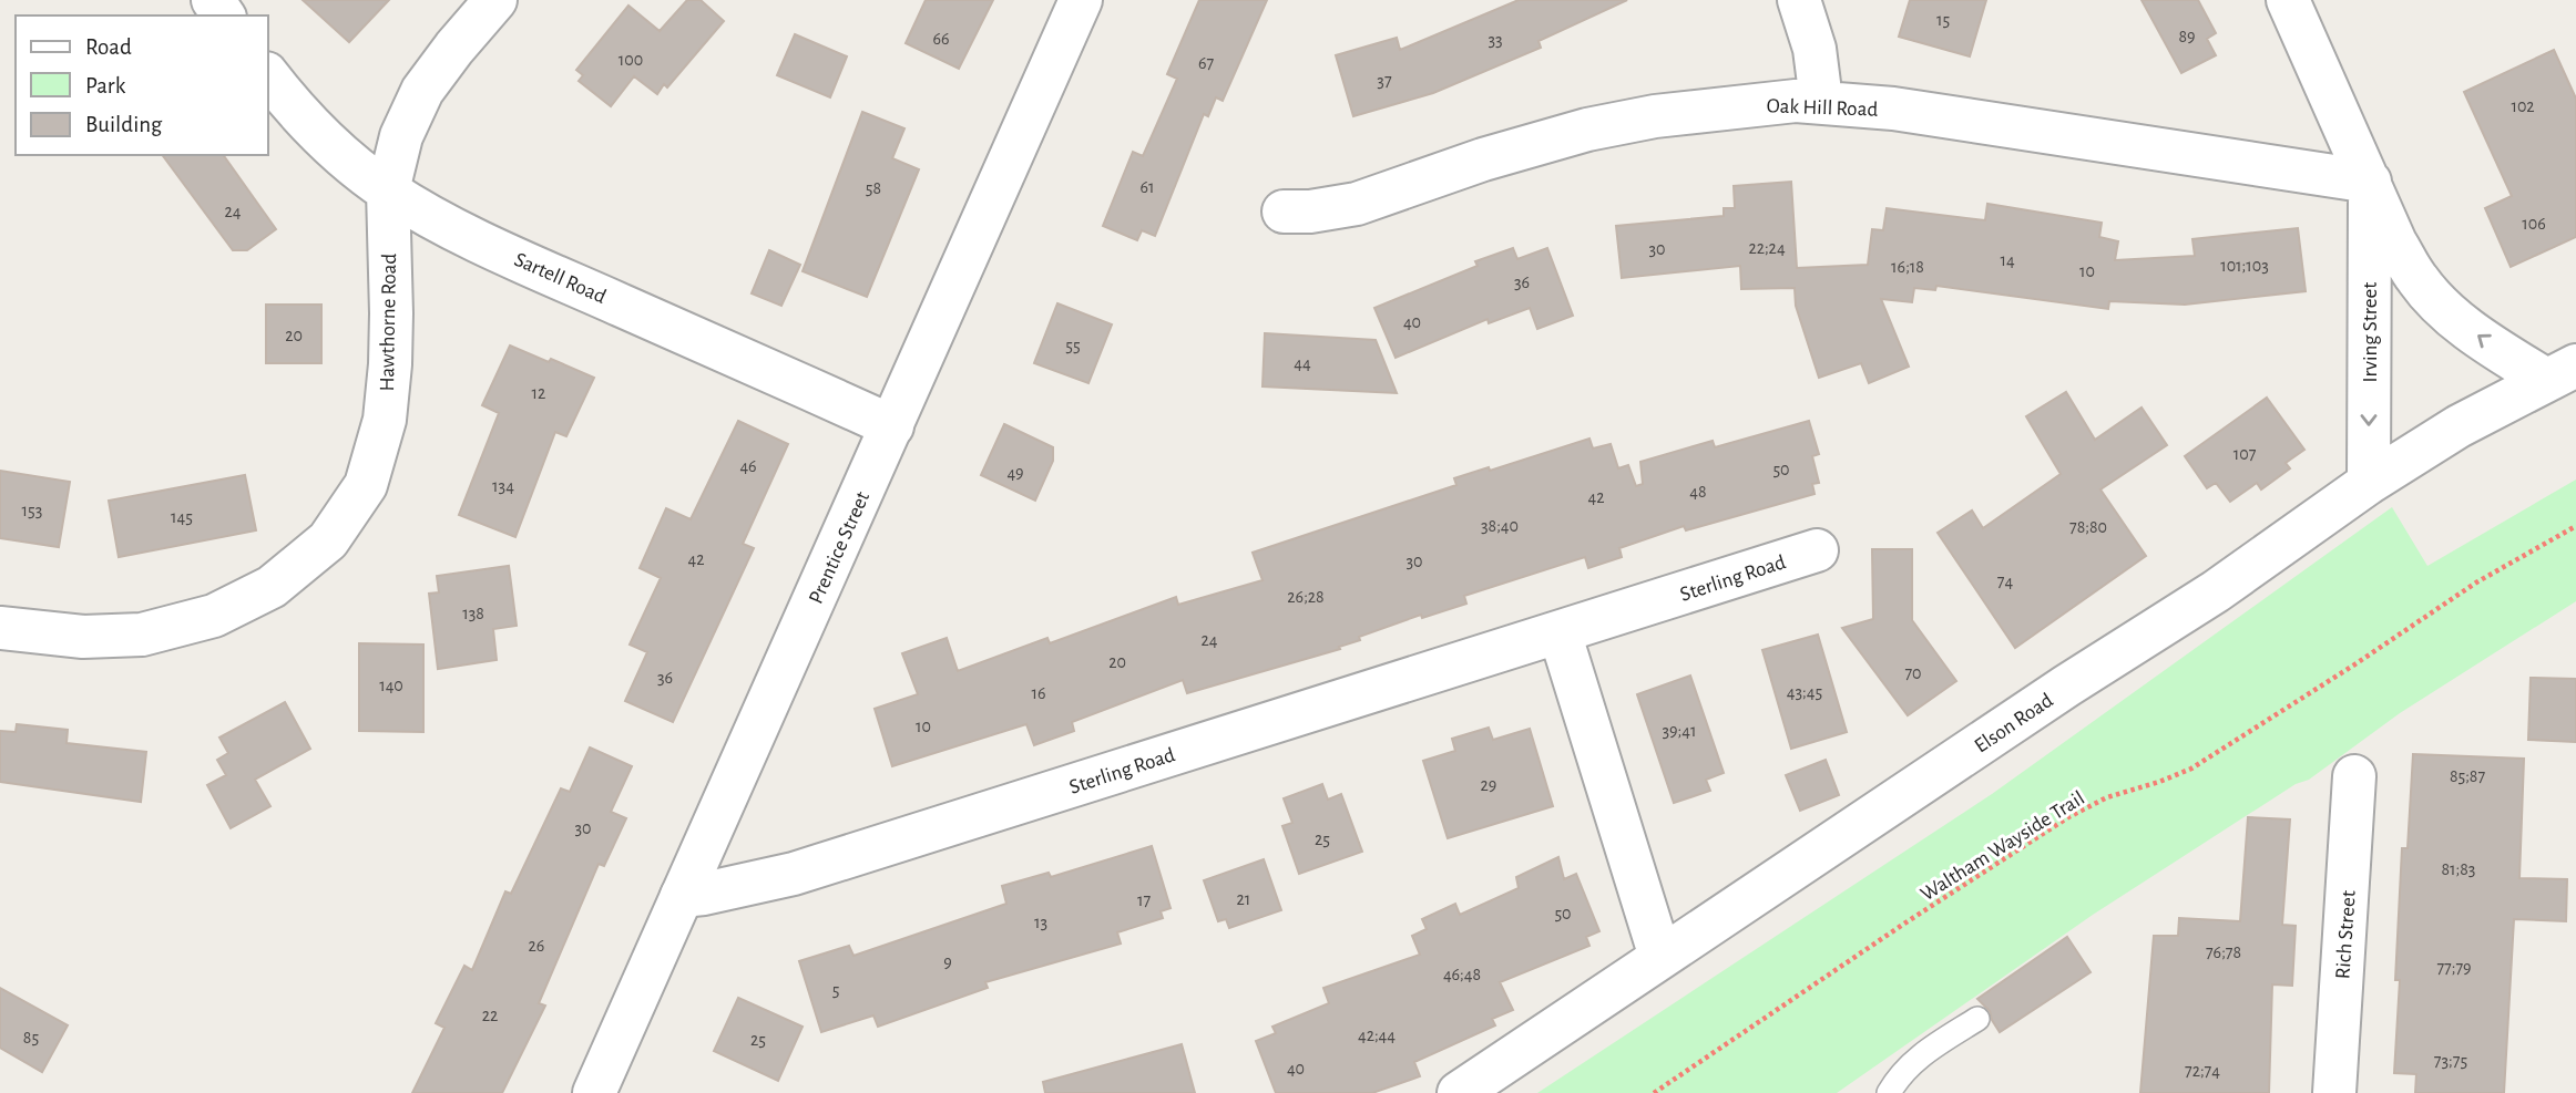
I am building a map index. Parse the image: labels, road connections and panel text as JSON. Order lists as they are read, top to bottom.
{
  "streets": {
    "street": [
      "Oak Hill Road",
      "Sartell Road",
      "Hawthorne Road",
      "Irving Street",
      "Prentice Street",
      "Sterling Road",
      "Elson Road",
      "Rich Street"
    ],
    "path": ["Waltham Wayside Trail"]
  },
  "crossings": [
    ["Oak Hill Road", "Irving Street"],
    ["Sartell Road", "Hawthorne Road"],
    ["Sartell Road", "Prentice Street"],
    ["Irving Street", "Elson Road"],
    ["Prentice Street", "Sterling Road"]
  ],
  "house_numbers": [
    "15",
    "89",
    "66",
    "33",
    "100",
    "67",
    "37",
    "102",
    "61",
    "58",
    "24",
    "106",
    "22;24",
    "30",
    "14",
    "101;103",
    "16;18",
    "10",
    "36",
    "40",
    "20",
    "55",
    "44",
    "12",
    "107",
    "46",
    "50",
    "49",
    "134",
    "48",
    "42",
    "153",
    "145",
    "38;40",
    "78;80",
    "42",
    "30",
    "74",
    "26;28",
    "138",
    "24",
    "20",
    "70",
    "36",
    "140",
    "43;45",
    "16",
    "10",
    "39;41",
    "85;87",
    "29",
    "30",
    "25",
    "81;83",
    "21",
    "17",
    "50",
    "13",
    "26",
    "76;78",
    "9",
    "77;79",
    "46;48",
    "5",
    "22",
    "42;44",
    "85",
    "25",
    "73;75",
    "40",
    "72;74"
  ],
  "legend": ["Road", "Park", "Building"]
}
